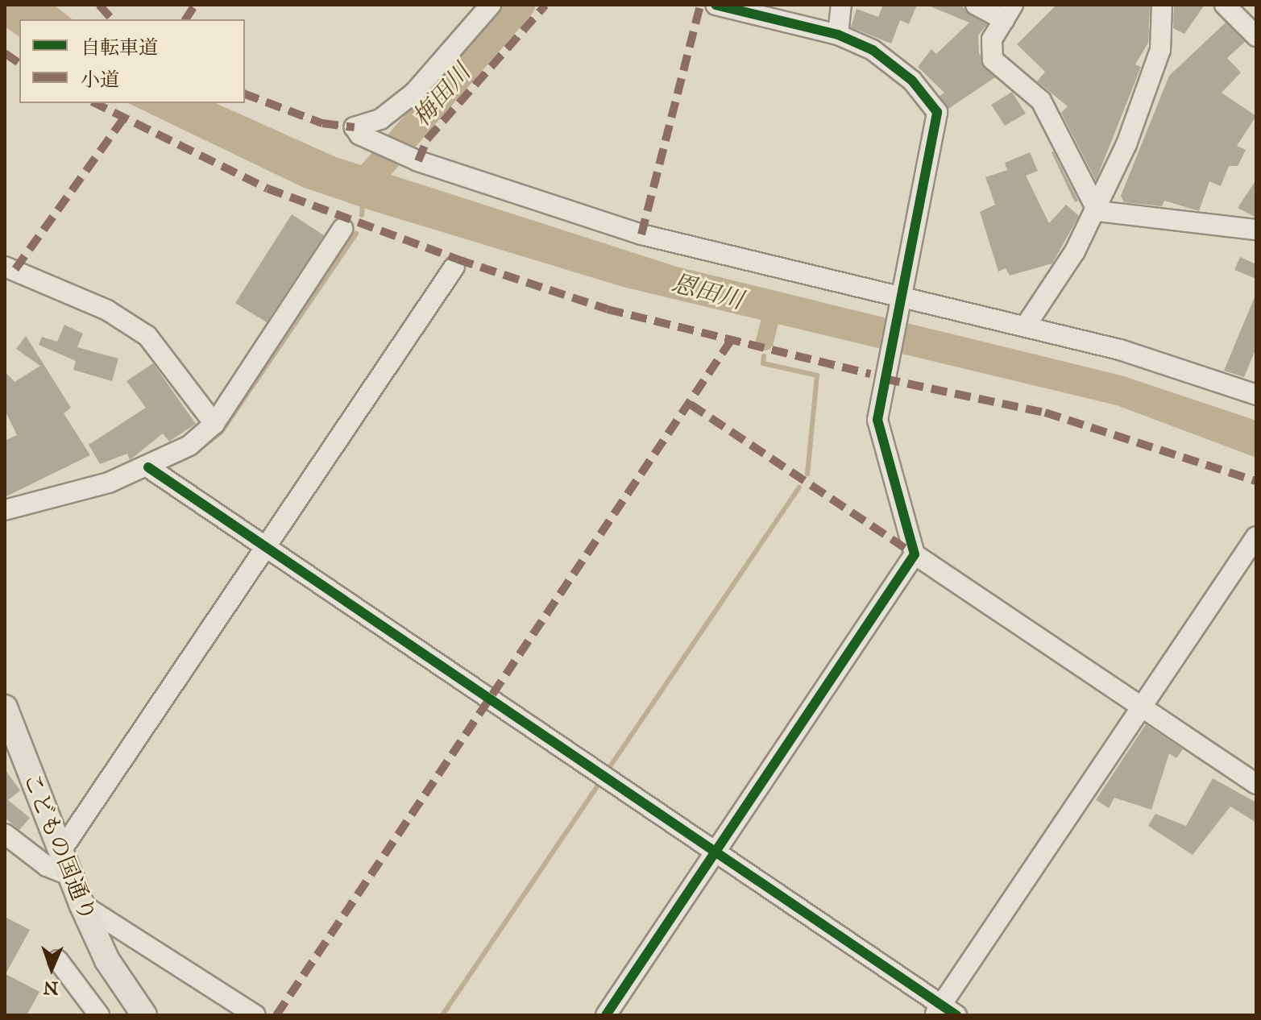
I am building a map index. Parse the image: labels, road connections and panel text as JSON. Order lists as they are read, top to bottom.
{
  "streets": {
    "main road": ["こどもの国通り"]
  },
  "water": ["梅田川", "恩田川"],
  "legend": ["自転車道", "小道"],
  "north": "bottom"
}
